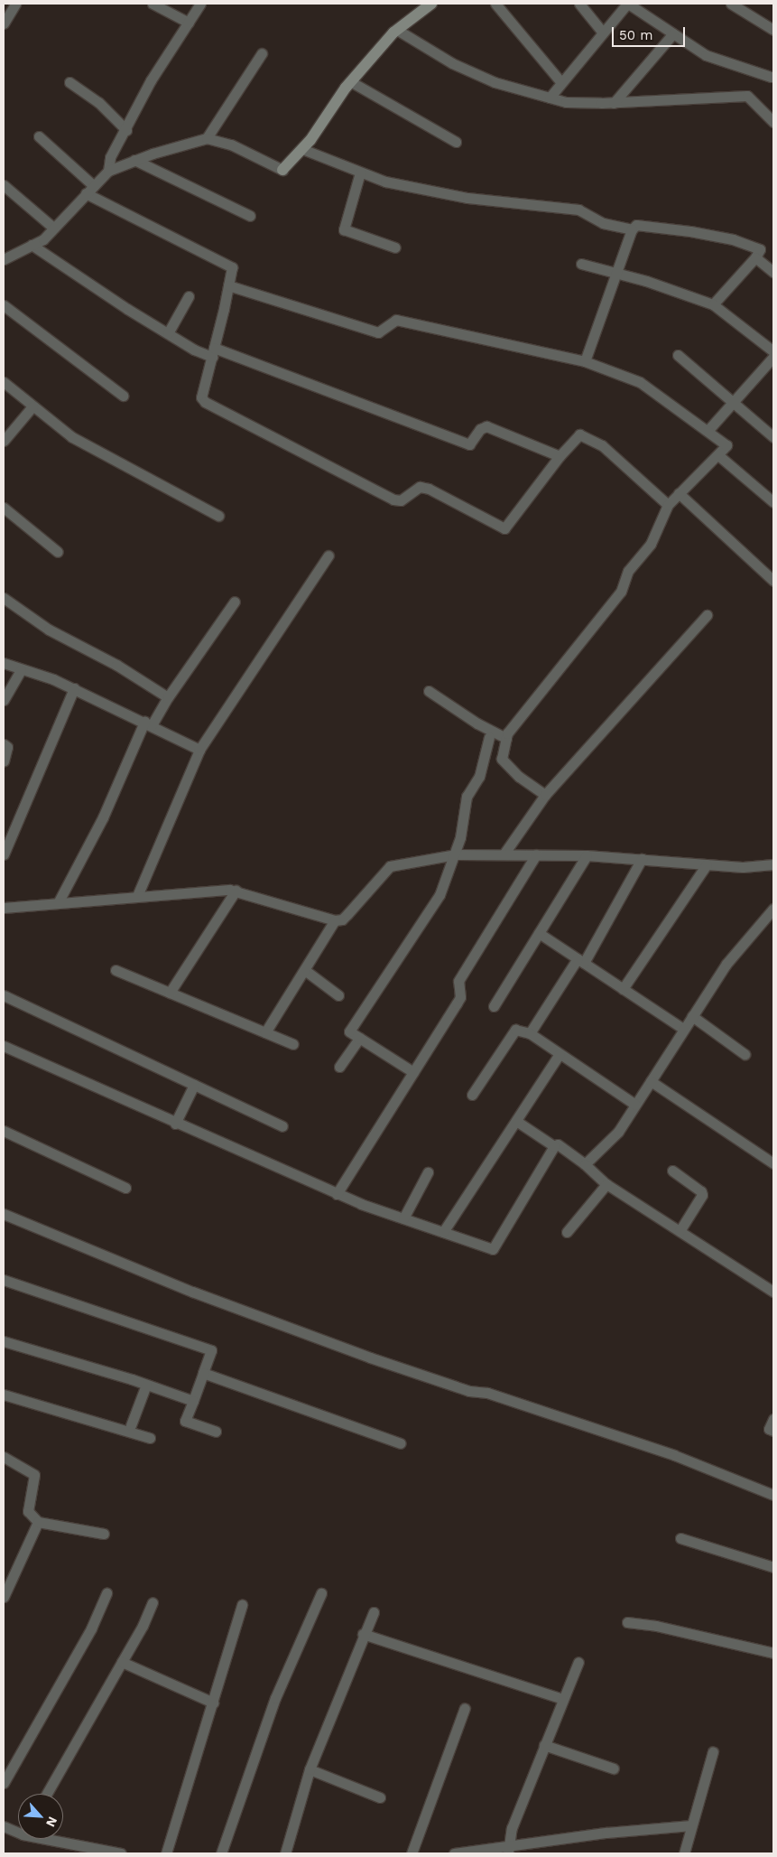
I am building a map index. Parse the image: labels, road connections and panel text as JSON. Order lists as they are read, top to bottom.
{
  "scale_bar": "50 m",
  "north": "bottom right"
}
